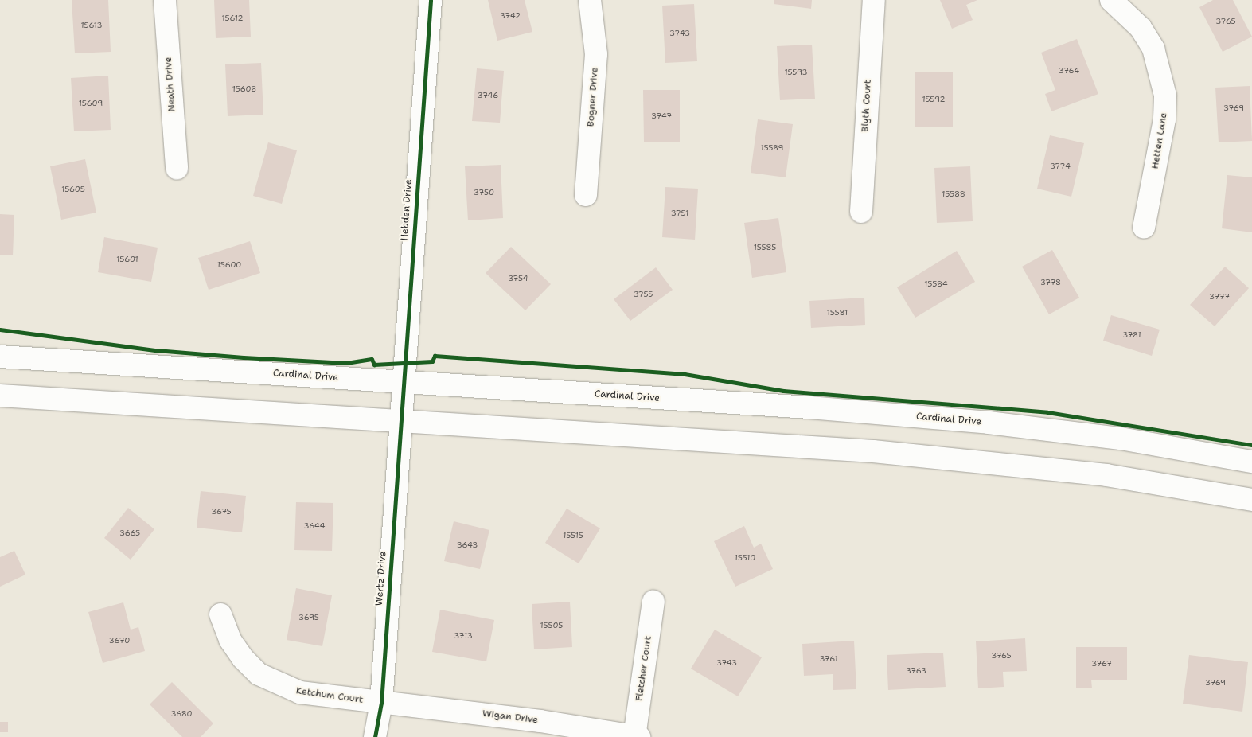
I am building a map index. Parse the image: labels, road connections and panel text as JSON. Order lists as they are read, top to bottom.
{
  "streets": {
    "main road": [
      "Neath Drive",
      "Bogner Drive",
      "Blyth Court",
      "Hetten Lane",
      "Hebden Drive",
      "Cardinal Drive",
      "Wertz Drive",
      "Fletcher Court",
      "Ketchum Court",
      "Wigan Drive"
    ]
  },
  "crossings": [
    ["Hebden Drive", "Cardinal Drive"],
    ["Hebden Drive", "Wertz Drive"],
    ["Wertz Drive", "Ketchum Court"],
    ["Wertz Drive", "Wigan Drive"],
    ["Fletcher Court", "Wigan Drive"],
    ["Ketchum Court", "Wigan Drive"]
  ],
  "house_numbers": [
    "3742",
    "15612",
    "3765",
    "15613",
    "3743",
    "3764",
    "15593",
    "15608",
    "3746",
    "15592",
    "15609",
    "3769",
    "3747",
    "15589",
    "3774",
    "15605",
    "3750",
    "15588",
    "3751",
    "15585",
    "15601",
    "15600",
    "3754",
    "3778",
    "15584",
    "3755",
    "3777",
    "15581",
    "3781",
    "3675",
    "3644",
    "3665",
    "15515",
    "3643",
    "15510",
    "3695",
    "15505",
    "3713",
    "3670",
    "3765",
    "3761",
    "3743",
    "3767",
    "3763",
    "3769",
    "3680"
  ]
}
